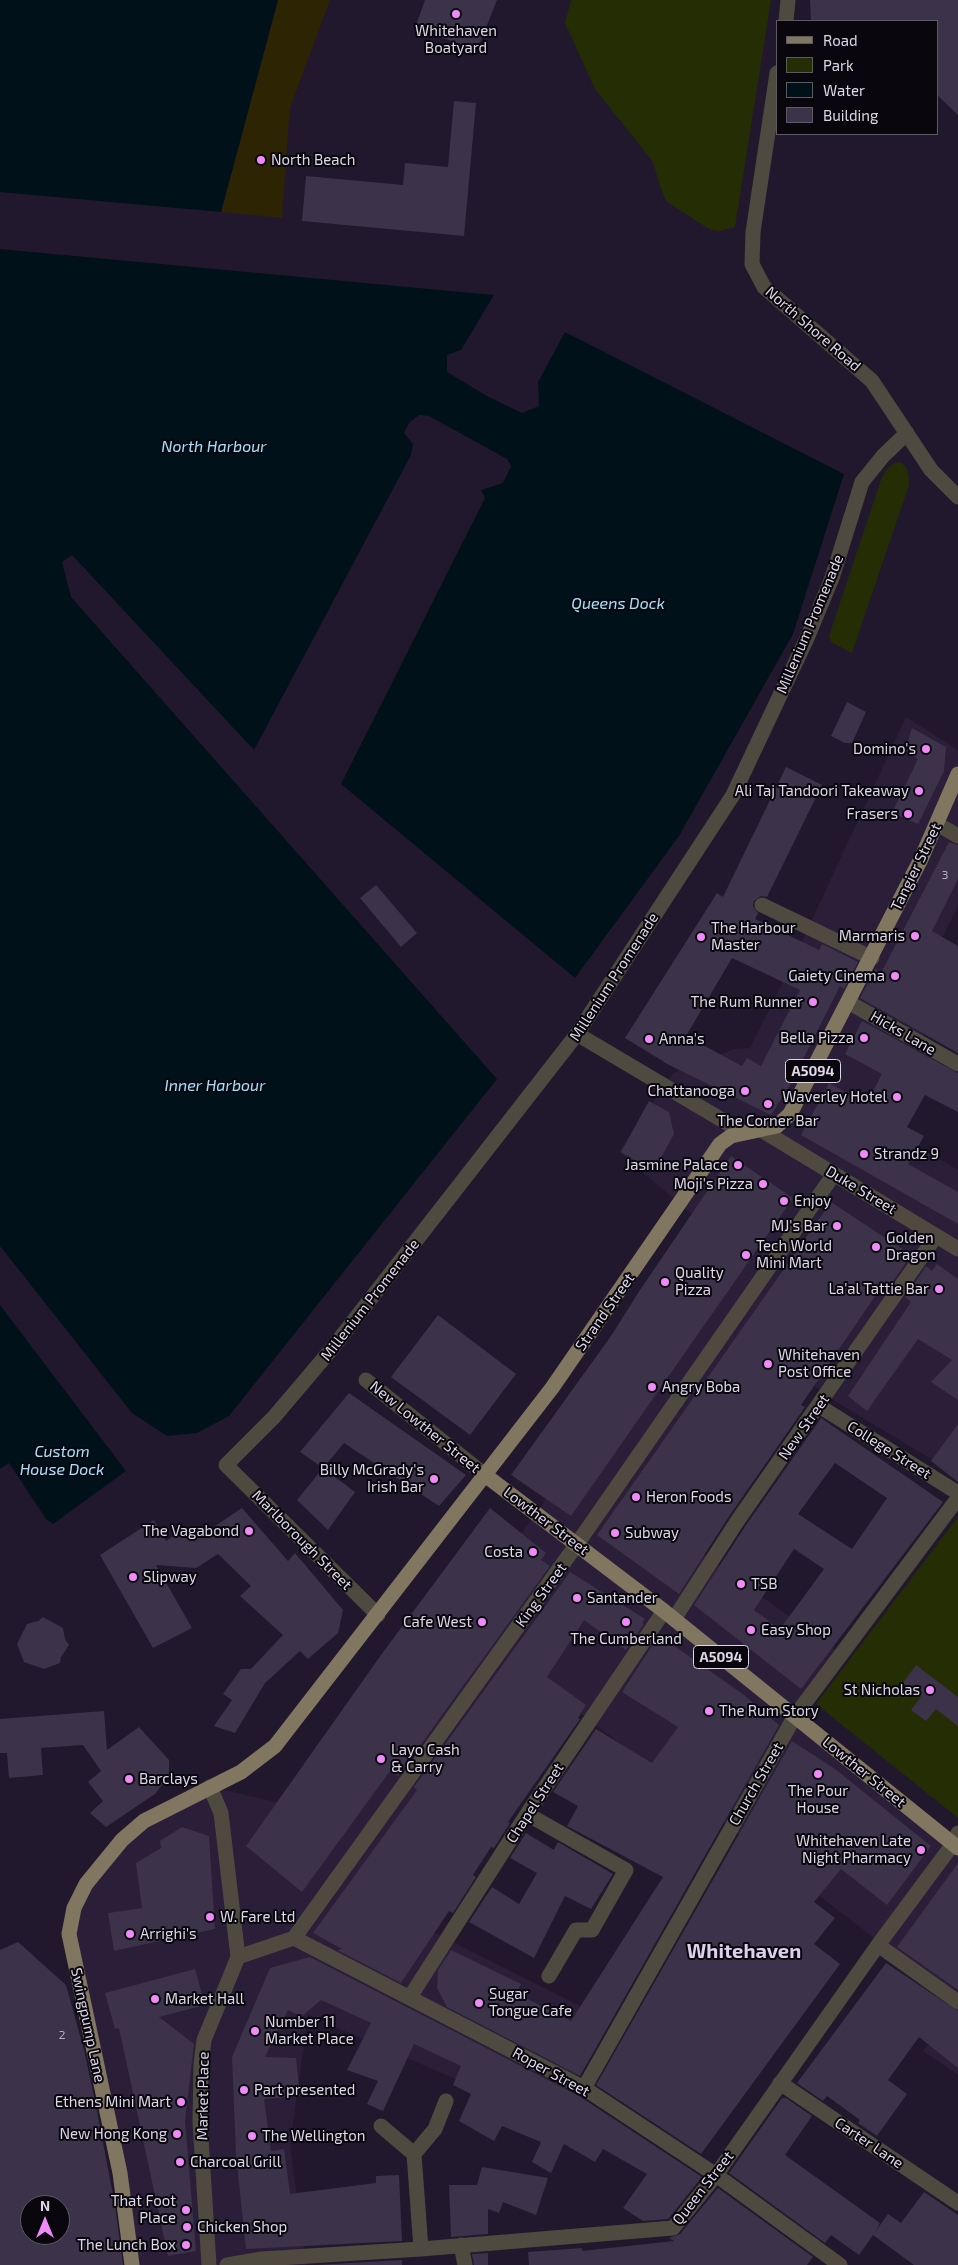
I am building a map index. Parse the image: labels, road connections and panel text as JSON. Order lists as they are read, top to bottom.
{
  "streets": {
    "main road": [
      "Tangier Street",
      "A5094",
      "Strand Street",
      "Lowther Street",
      "Swingpump Lane"
    ],
    "street": [
      "North Shore Road",
      "Millenium Promenade",
      "Hicks Lane",
      "Duke Street",
      "New Lowther Street",
      "New Street",
      "College Street",
      "Marlborough Street",
      "King Street",
      "Church Street",
      "Chapel Street",
      "Roper Street",
      "Market Place",
      "Carter Lane",
      "Queen Street"
    ]
  },
  "crossings": [
    ["North Shore Road", "Millenium Promenade"],
    ["Millenium Promenade", "Marlborough Street"],
    ["Tangier Street", "A5094"],
    ["Hicks Lane", "A5094"],
    ["A5094", "Duke Street"],
    ["A5094", "Strand Street"],
    ["Duke Street", "New Street"],
    ["Duke Street", "King Street"],
    ["Strand Street", "New Lowther Street"],
    ["Strand Street", "Lowther Street"],
    ["Strand Street", "Marlborough Street"],
    ["Strand Street", "Swingpump Lane"],
    ["Strand Street", "Market Place"],
    ["New Lowther Street", "Lowther Street"],
    ["New Street", "College Street"],
    ["New Street", "Lowther Street"],
    ["New Street", "Chapel Street"],
    ["Lowther Street", "King Street"],
    ["Lowther Street", "Church Street"],
    ["Lowther Street", "Chapel Street"],
    ["Lowther Street", "Queen Street"],
    ["King Street", "Roper Street"],
    ["Church Street", "Roper Street"],
    ["Chapel Street", "Roper Street"],
    ["Roper Street", "Queen Street"],
    ["Carter Lane", "Queen Street"]
  ],
  "districts": ["Whitehaven"],
  "water": [
    "North Harbour",
    "Queens Dock",
    "Inner Harbour",
    "Custom House Dock"
  ],
  "places": [
    "Whitehaven Boatyard",
    "North Beach",
    "Domino's",
    "Ali Taj Tandoori Takeaway",
    "Frasers",
    "Marmaris",
    "The Harbour Master",
    "Gaiety Cinema",
    "The Rum Runner",
    "Bella Pizza",
    "Anna's",
    "Chattanooga",
    "Waverley Hotel",
    "The Corner Bar",
    "Strandz 9",
    "Jasmine Palace",
    "Moji's Pizza",
    "Enjoy",
    "MJ's Bar",
    "Golden Dragon",
    "Tech World Mini Mart",
    "Quality Pizza",
    "La'al Tattie Bar",
    "Whitehaven Post Office",
    "Angry Boba",
    "Billy McGrady's Irish Bar",
    "Heron Foods",
    "The Vagabond",
    "Subway",
    "Costa",
    "Slipway",
    "TSB",
    "Santander",
    "Cafe West",
    "The Cumberland",
    "Easy Shop",
    "St Nicholas",
    "The Rum Story",
    "Layo Cash & Carry",
    "The Pour House",
    "Barclays",
    "Whitehaven Late Night Pharmacy",
    "W. Fare Ltd",
    "Arrighi's",
    "Market Hall",
    "Sugar Tongue Cafe",
    "Number 11 Market Place",
    "Part presented",
    "Ethens Mini Mart",
    "New Hong Kong",
    "The Wellington",
    "Charcoal Grill",
    "That Foot Place",
    "Chicken Shop",
    "The Lunch Box"
  ],
  "house_numbers": ["3", "2"],
  "legend": [
    "Road",
    "Park",
    "Water",
    "Building"
  ],
  "north": "top"
}
